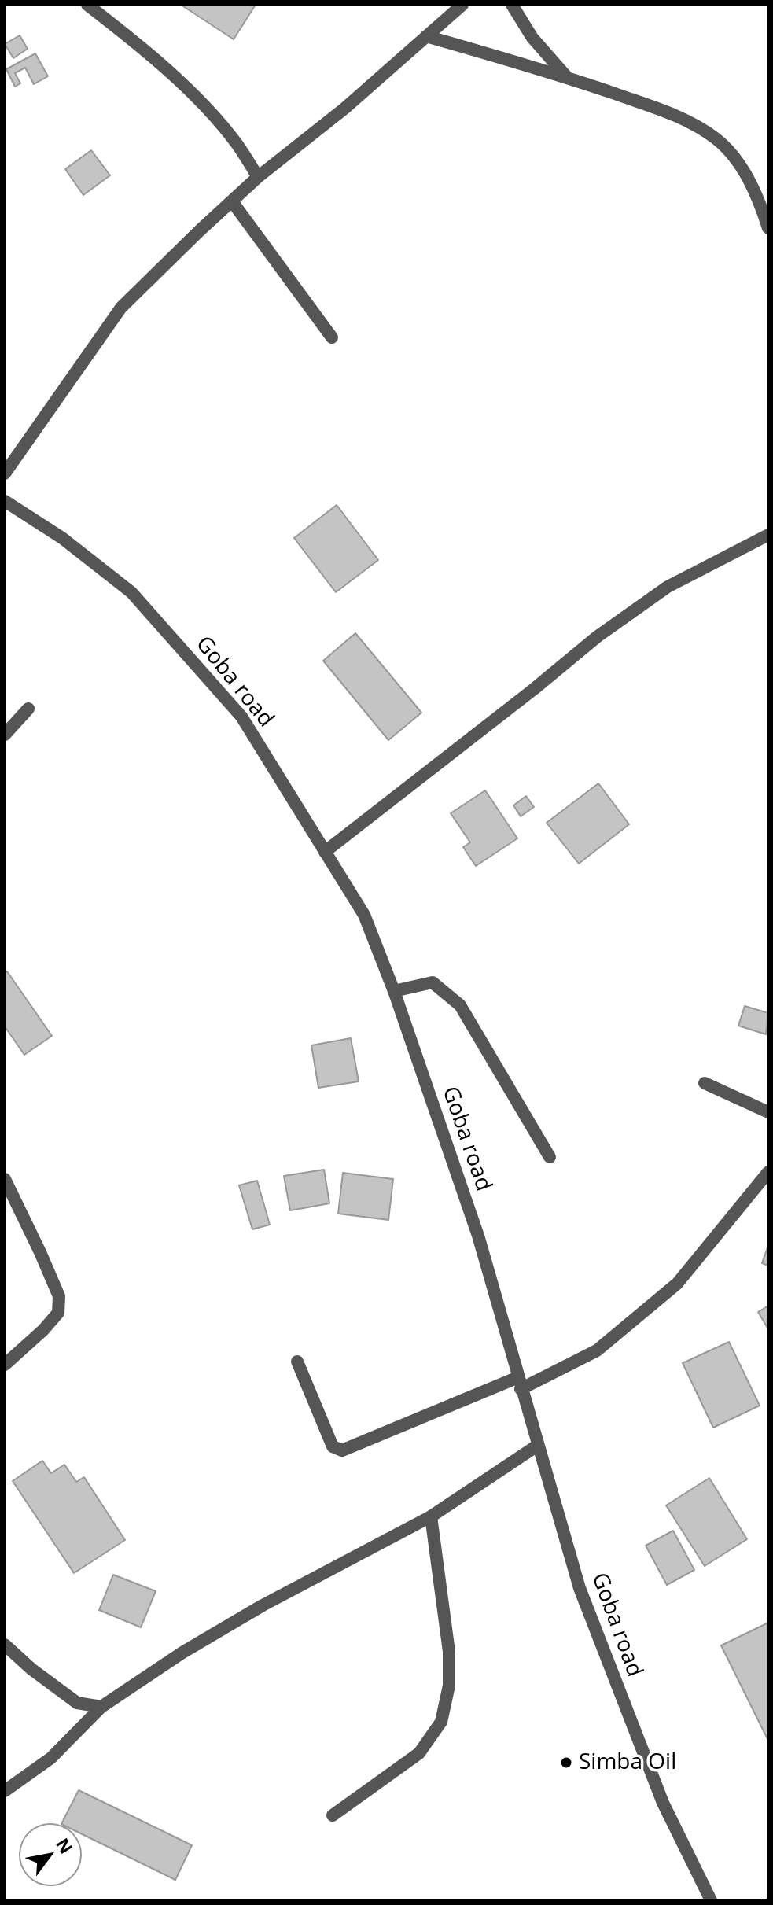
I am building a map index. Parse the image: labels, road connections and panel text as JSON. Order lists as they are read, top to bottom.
{
  "streets": {
    "street": ["Goba road"]
  },
  "places": ["Simba Oil"],
  "north": "top right"
}
